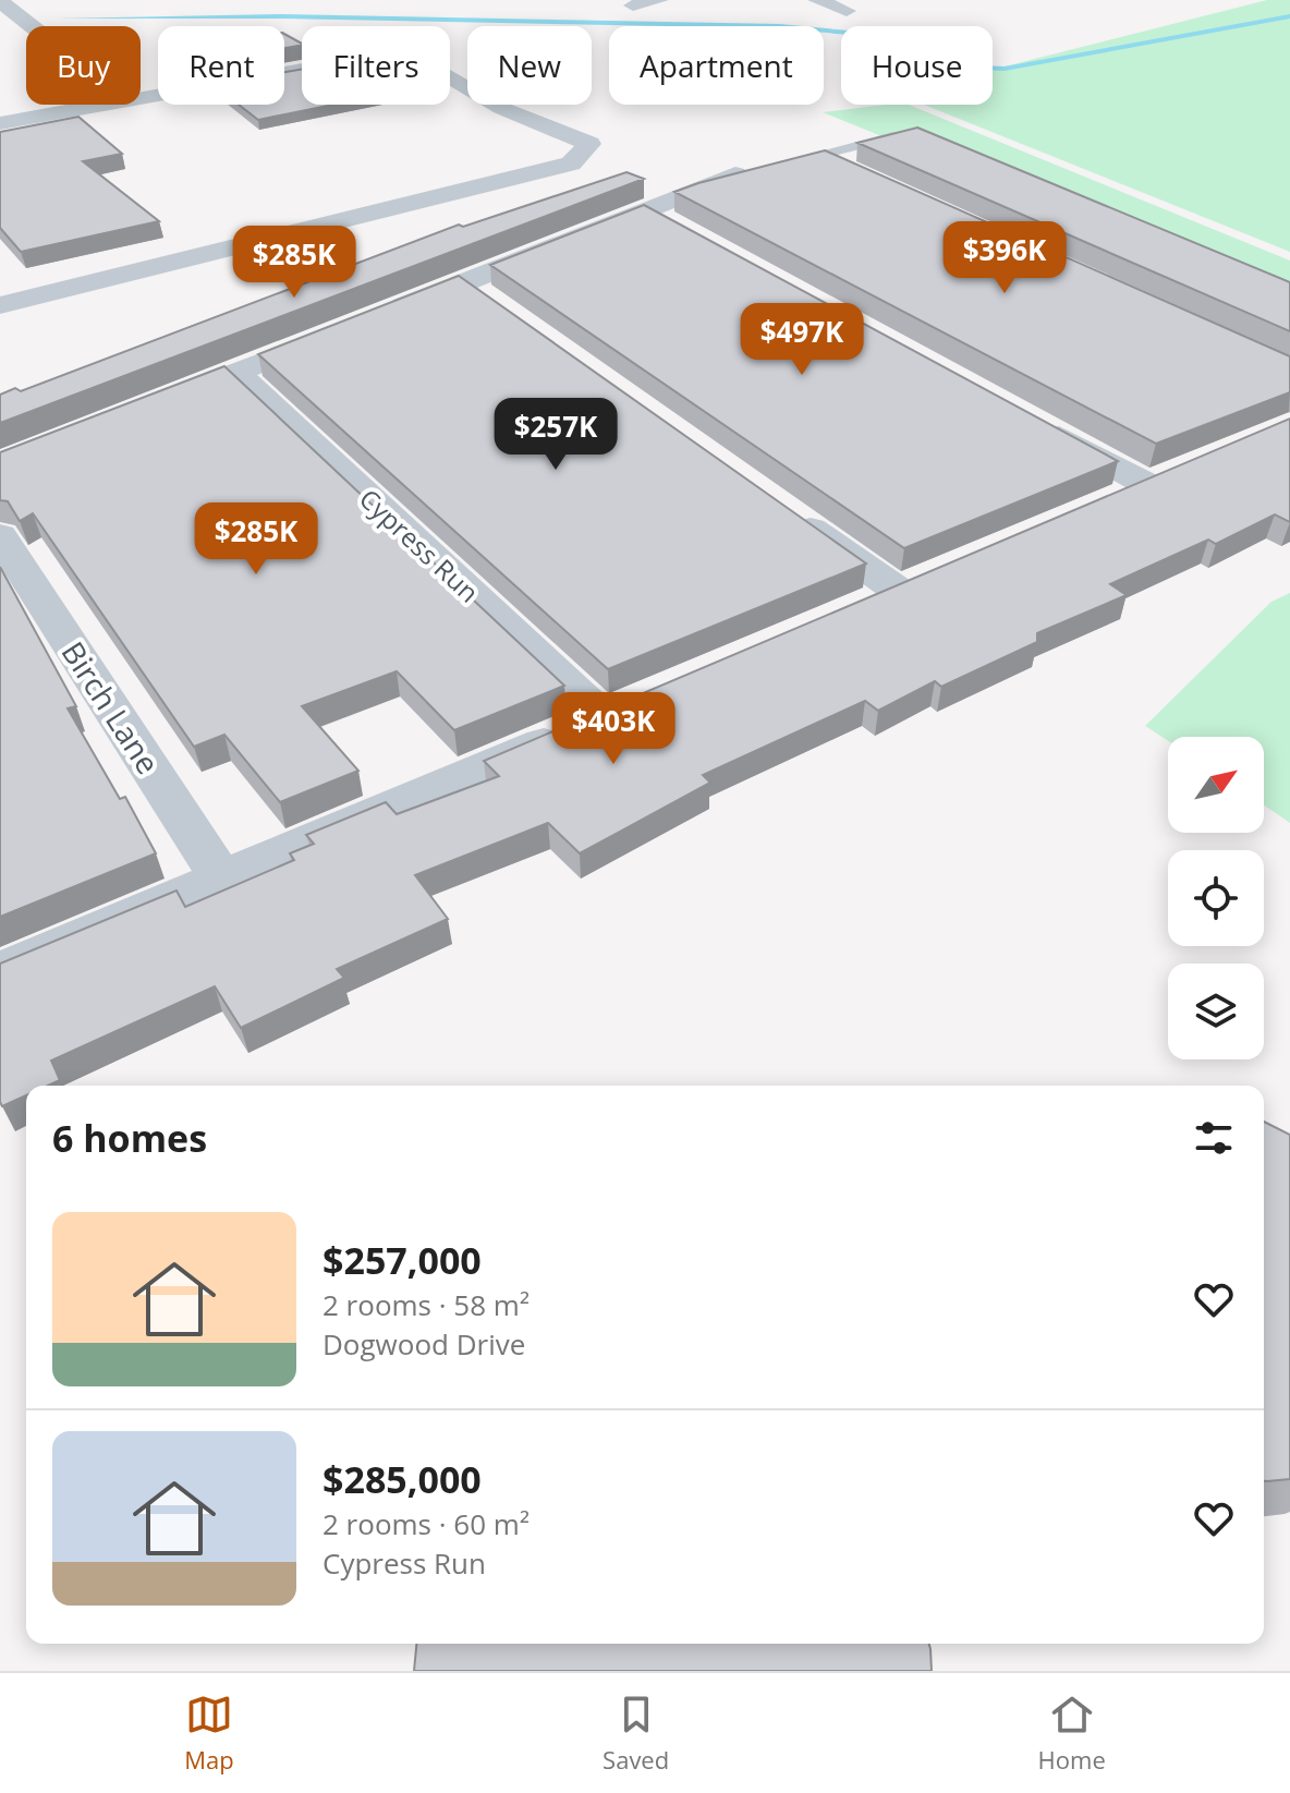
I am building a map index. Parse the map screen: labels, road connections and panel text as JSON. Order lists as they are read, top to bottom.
{
  "streets": {
    "street": ["Cypress Run", "Birch Lane"]
  },
  "crossings": [
    ["Cypress Run", "Birch Lane"]
  ],
  "north": "top right",
  "page": {
    "chip": [
      "Buy",
      "Rent",
      "Filters",
      "New",
      "Apartment",
      "House"
    ],
    "price": [
      "$396K",
      "$285K",
      "$497K",
      "$257K",
      "$285K",
      "$403K"
    ],
    "heading": "6 homes",
    "list": [
      {
        "name": "$257,000",
        "note": "2 rooms · 58 m² · Dogwood Drive"
      },
      {
        "name": "$285,000",
        "note": "2 rooms · 60 m² · Cypress Run"
      }
    ],
    "tabs": ["Map", "Saved", "Home"]
  }
}
